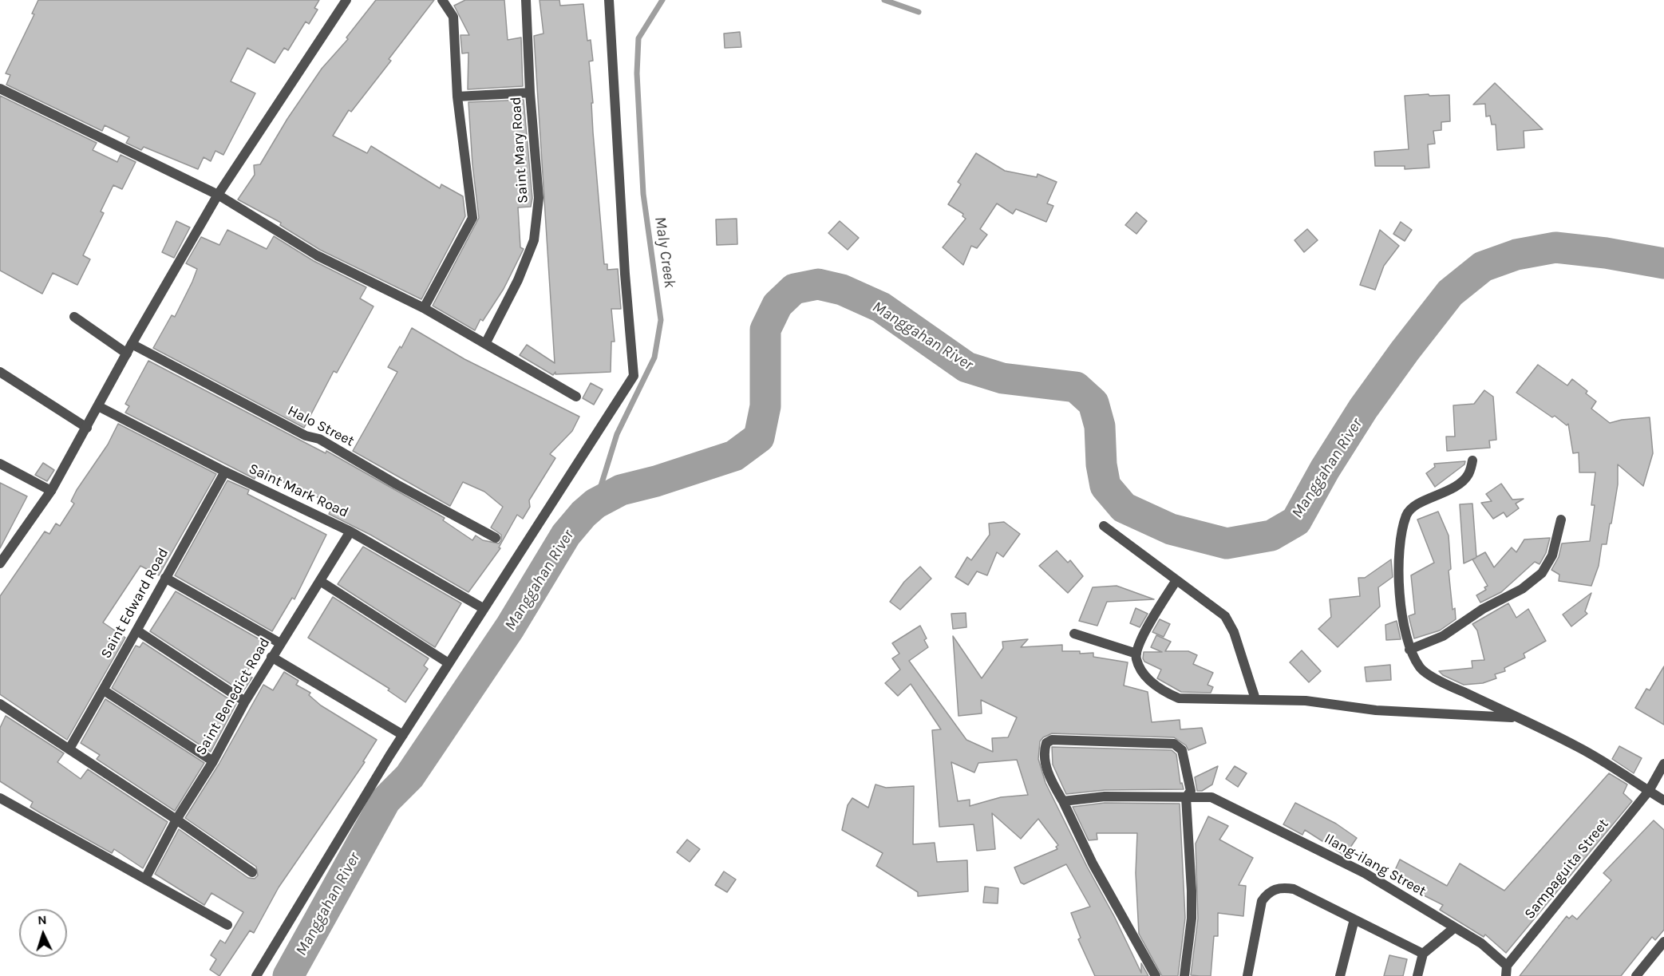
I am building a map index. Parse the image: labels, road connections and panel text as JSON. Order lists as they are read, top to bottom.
{
  "streets": {
    "street": [
      "Saint Mary Road",
      "Halo Street",
      "Saint Mark Road",
      "Saint Edward Road",
      "Saint Benedict Road",
      "Ilang-ilang Street",
      "Sampaguita Street"
    ]
  },
  "crossings": [
    ["Saint Mark Road", "Saint Edward Road"],
    ["Saint Mark Road", "Saint Benedict Road"],
    ["Ilang-ilang Street", "Sampaguita Street"]
  ],
  "water": ["Maly Creek", "Manggahan River"],
  "north": "top"
}
